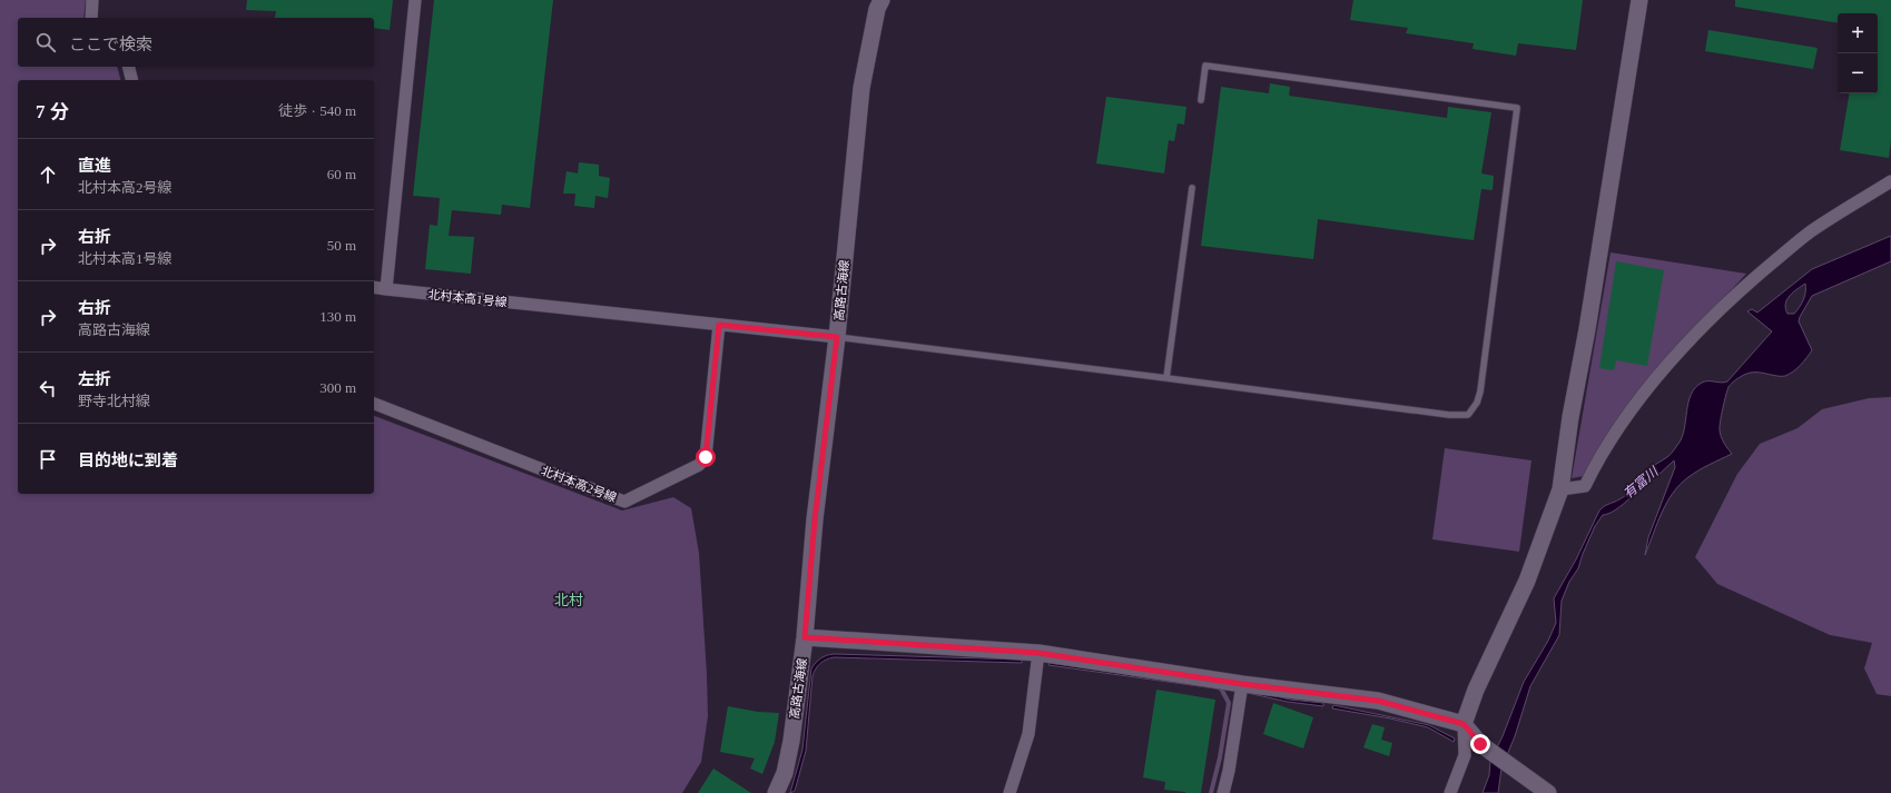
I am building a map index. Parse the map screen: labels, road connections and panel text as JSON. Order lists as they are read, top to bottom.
{
  "streets": {
    "street": ["高路古海線", "北村本高1号線", "北村本高2号線"]
  },
  "crossings": [
    ["高路古海線", "北村本高1号線"],
    ["北村本高1号線", "北村本高2号線"]
  ],
  "districts": ["北村"],
  "water": ["有富川"],
  "page": {
    "map_buttons": ["+", "−"],
    "search": "ここで検索",
    "heading": ["7 分", "徒歩 · 540 m"],
    "list": [
      ["直進", "北村本高2号線", "60 m"],
      ["右折", "北村本高1号線", "50 m"],
      ["右折", "高路古海線", "130 m"],
      ["左折", "野寺北村線", "300 m"],
      "目的地に到着"
    ]
  }
}
